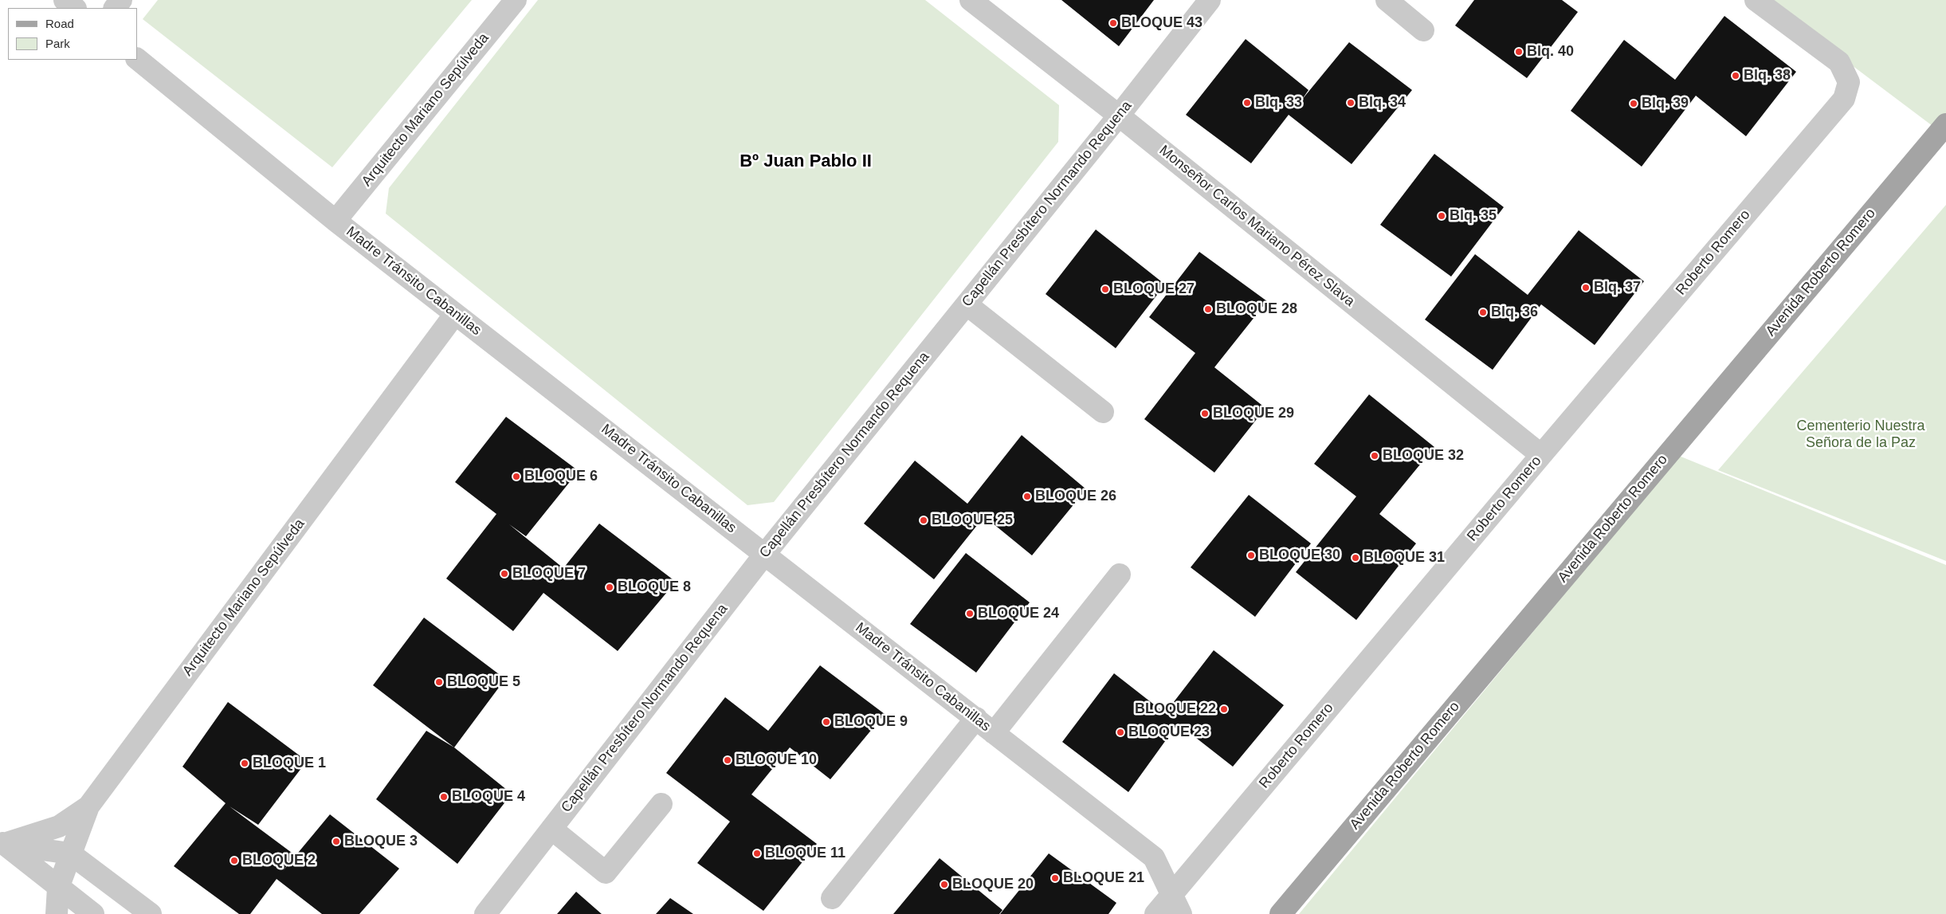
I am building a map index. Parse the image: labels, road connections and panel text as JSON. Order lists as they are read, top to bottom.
{
  "streets": {
    "main road": ["Avenida Roberto Romero"],
    "street": [
      "Arquitecto Mariano Sepúlveda",
      "Capellán Presbítero Normando Requena",
      "Monseñor Carlos Mariano Pérez Slava",
      "Roberto Romero",
      "Madre Tránsito Cabanillas"
    ]
  },
  "crossings": [
    ["Arquitecto Mariano Sepúlveda", "Madre Tránsito Cabanillas"],
    ["Capellán Presbítero Normando Requena", "Monseñor Carlos Mariano Pérez Slava"],
    ["Capellán Presbítero Normando Requena", "Madre Tránsito Cabanillas"],
    ["Monseñor Carlos Mariano Pérez Slava", "Roberto Romero"],
    ["Roberto Romero", "Madre Tránsito Cabanillas"]
  ],
  "districts": ["Bº Juan Pablo II"],
  "parks": ["Cementerio Nuestra Señora de la Paz"],
  "places": [
    "BLOQUE 43",
    "Blq. 40",
    "Blq. 38",
    "Blq. 33",
    "Blq. 34",
    "Blq. 39",
    "Blq. 35",
    "Blq. 37",
    "BLOQUE 27",
    "BLOQUE 28",
    "Blq. 36",
    "BLOQUE 29",
    "BLOQUE 32",
    "BLOQUE 6",
    "BLOQUE 26",
    "BLOQUE 25",
    "BLOQUE 30",
    "BLOQUE 31",
    "BLOQUE 7",
    "BLOQUE 8",
    "BLOQUE 24",
    "BLOQUE 5",
    "BLOQUE 22",
    "BLOQUE 9",
    "BLOQUE 23",
    "BLOQUE 10",
    "BLOQUE 1",
    "BLOQUE 4",
    "BLOQUE 3",
    "BLOQUE 11",
    "BLOQUE 2",
    "BLOQUE 21",
    "BLOQUE 20"
  ],
  "legend": ["Road", "Park"]
}
